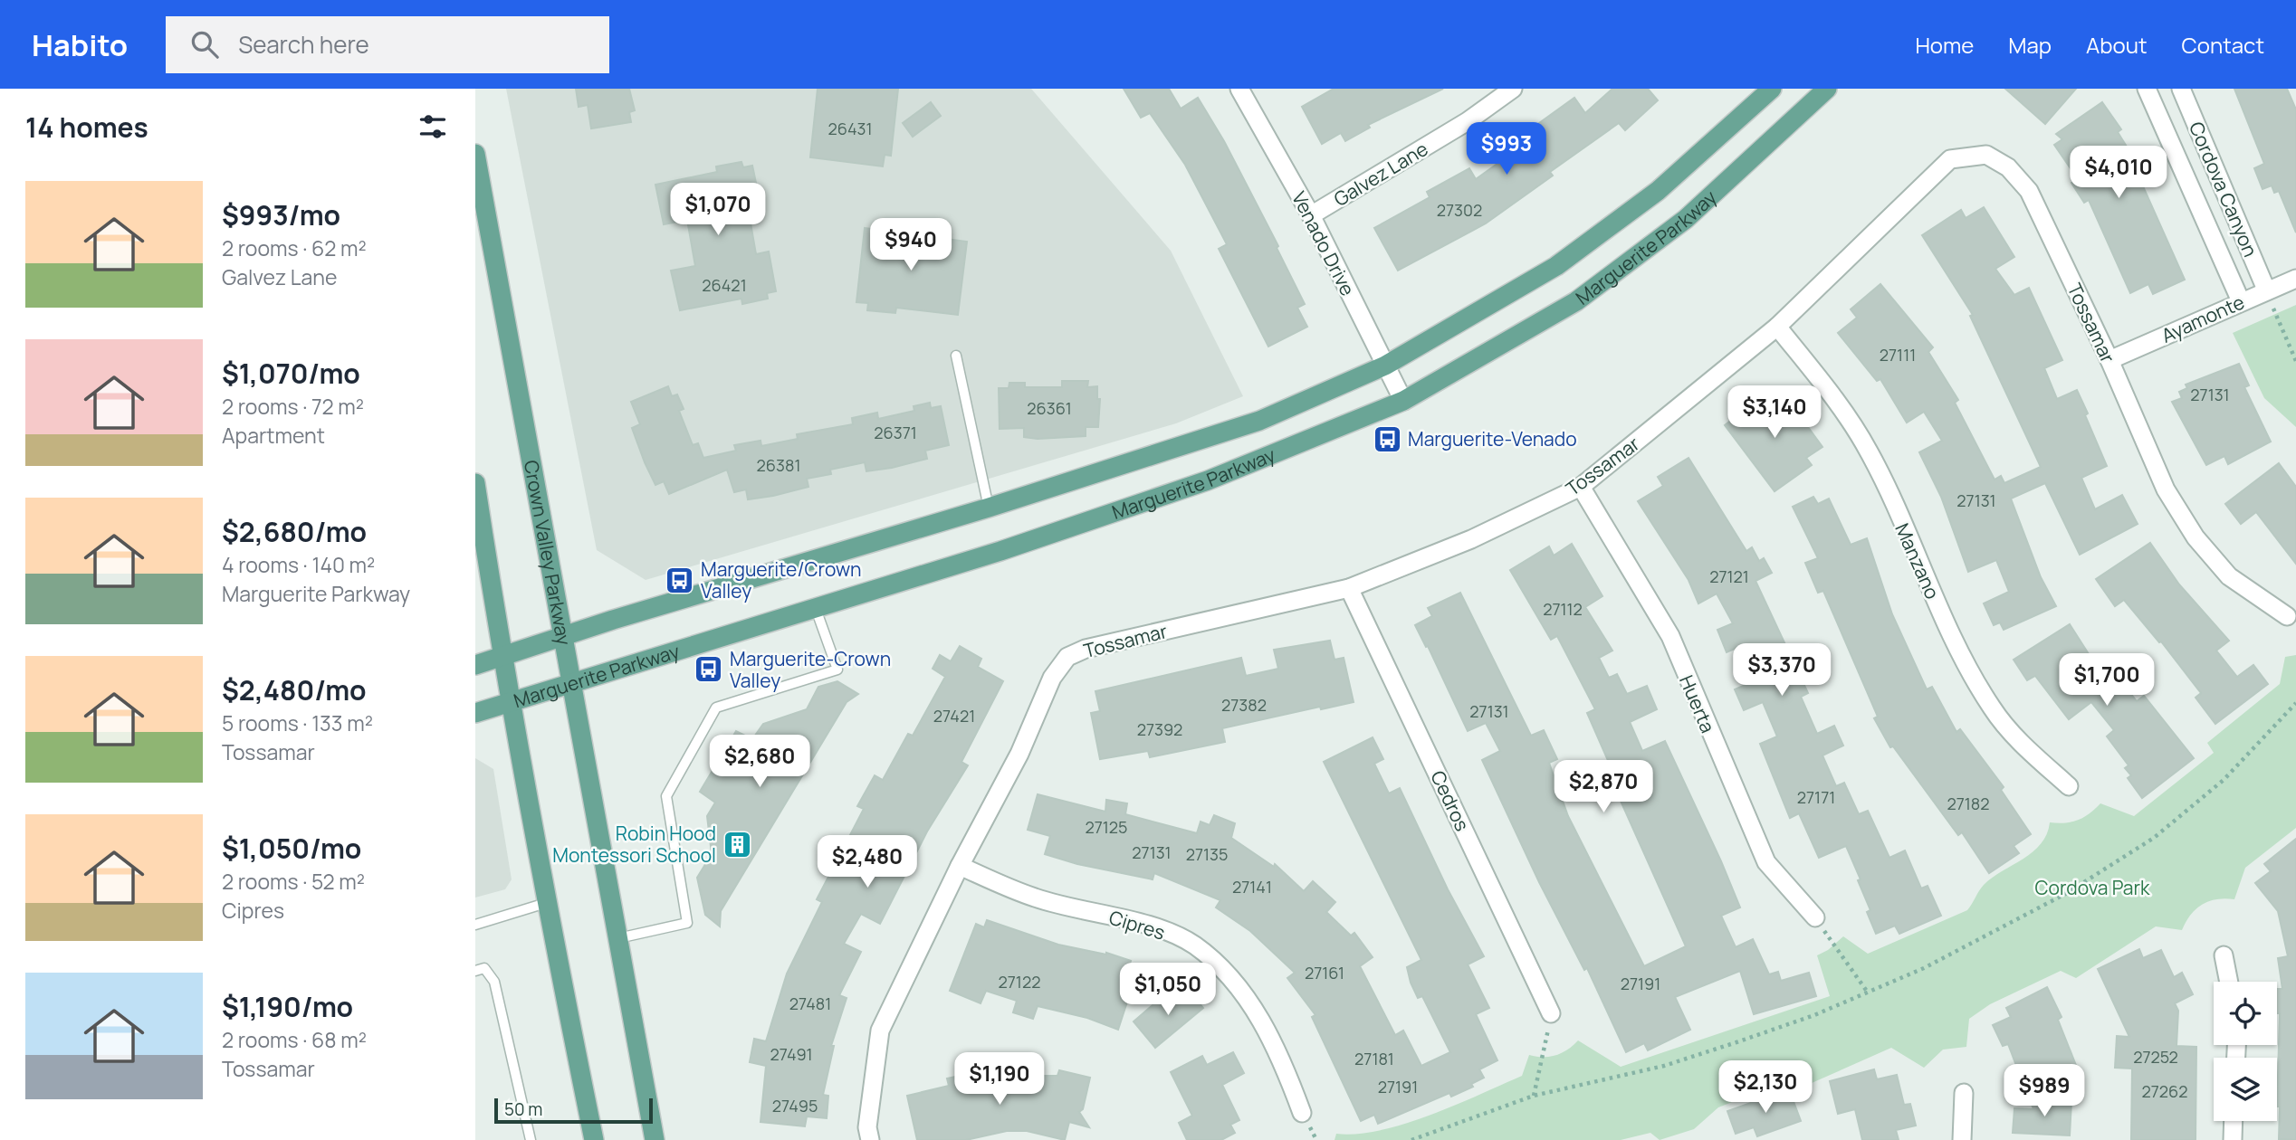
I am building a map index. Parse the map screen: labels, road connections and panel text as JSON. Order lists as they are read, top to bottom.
{
  "streets": {
    "main road": ["Marguerite Parkway", "Crown Valley Parkway"],
    "street": [
      "Galvez Lane",
      "Cordova Canyon",
      "Venado Drive",
      "Ayamonte",
      "Tossamar",
      "Manzano",
      "Huerta",
      "Cedros",
      "Cipres"
    ]
  },
  "crossings": [
    ["Galvez Lane", "Venado Drive"],
    ["Cordova Canyon", "Ayamonte"],
    ["Venado Drive", "Marguerite Parkway"],
    ["Marguerite Parkway", "Crown Valley Parkway"],
    ["Ayamonte", "Tossamar"],
    ["Tossamar", "Manzano"],
    ["Tossamar", "Huerta"],
    ["Tossamar", "Cedros"],
    ["Tossamar", "Cipres"]
  ],
  "parks": ["Cordova Park"],
  "places": {
    "bus stop": ["Marguerite-Venado", "Marguerite/Crown Valley", "Marguerite-Crown Valley"],
    "building": ["Robin Hood Montessori School"]
  },
  "house_numbers": [
    "26431",
    "27302",
    "26421",
    "27111",
    "27131",
    "26361",
    "26371",
    "26381",
    "27131",
    "27121",
    "27112",
    "27382",
    "27131",
    "27421",
    "27392",
    "27171",
    "27182",
    "27125",
    "27131",
    "27135",
    "27141",
    "27161",
    "27122",
    "27191",
    "27481",
    "27491",
    "27252",
    "27181",
    "27191",
    "27262",
    "27495"
  ],
  "scale_bar": "50 m",
  "page": {
    "header": "Habito",
    "search": "Search here",
    "nav": [
      "Home",
      "Map",
      "About",
      "Contact"
    ],
    "heading": "14 homes",
    "price": [
      "$993",
      "$4,010",
      "$1,070",
      "$940",
      "$3,140",
      "$3,370",
      "$1,700",
      "$2,680",
      "$2,870",
      "$2,480",
      "$1,050",
      "$1,190",
      "$2,130",
      "$989"
    ],
    "list": [
      {
        "name": "$993/mo",
        "note": "2 rooms · 62 m² · Galvez Lane"
      },
      {
        "name": "$1,070/mo",
        "note": "2 rooms · 72 m² · Apartment"
      },
      {
        "name": "$2,680/mo",
        "note": "4 rooms · 140 m² · Marguerite Parkway"
      },
      {
        "name": "$2,480/mo",
        "note": "5 rooms · 133 m² · Tossamar"
      },
      {
        "name": "$1,050/mo",
        "note": "2 rooms · 52 m² · Cipres"
      },
      {
        "name": "$1,190/mo",
        "note": "2 rooms · 68 m² · Tossamar"
      }
    ],
    "scale": "50 m"
  }
}
